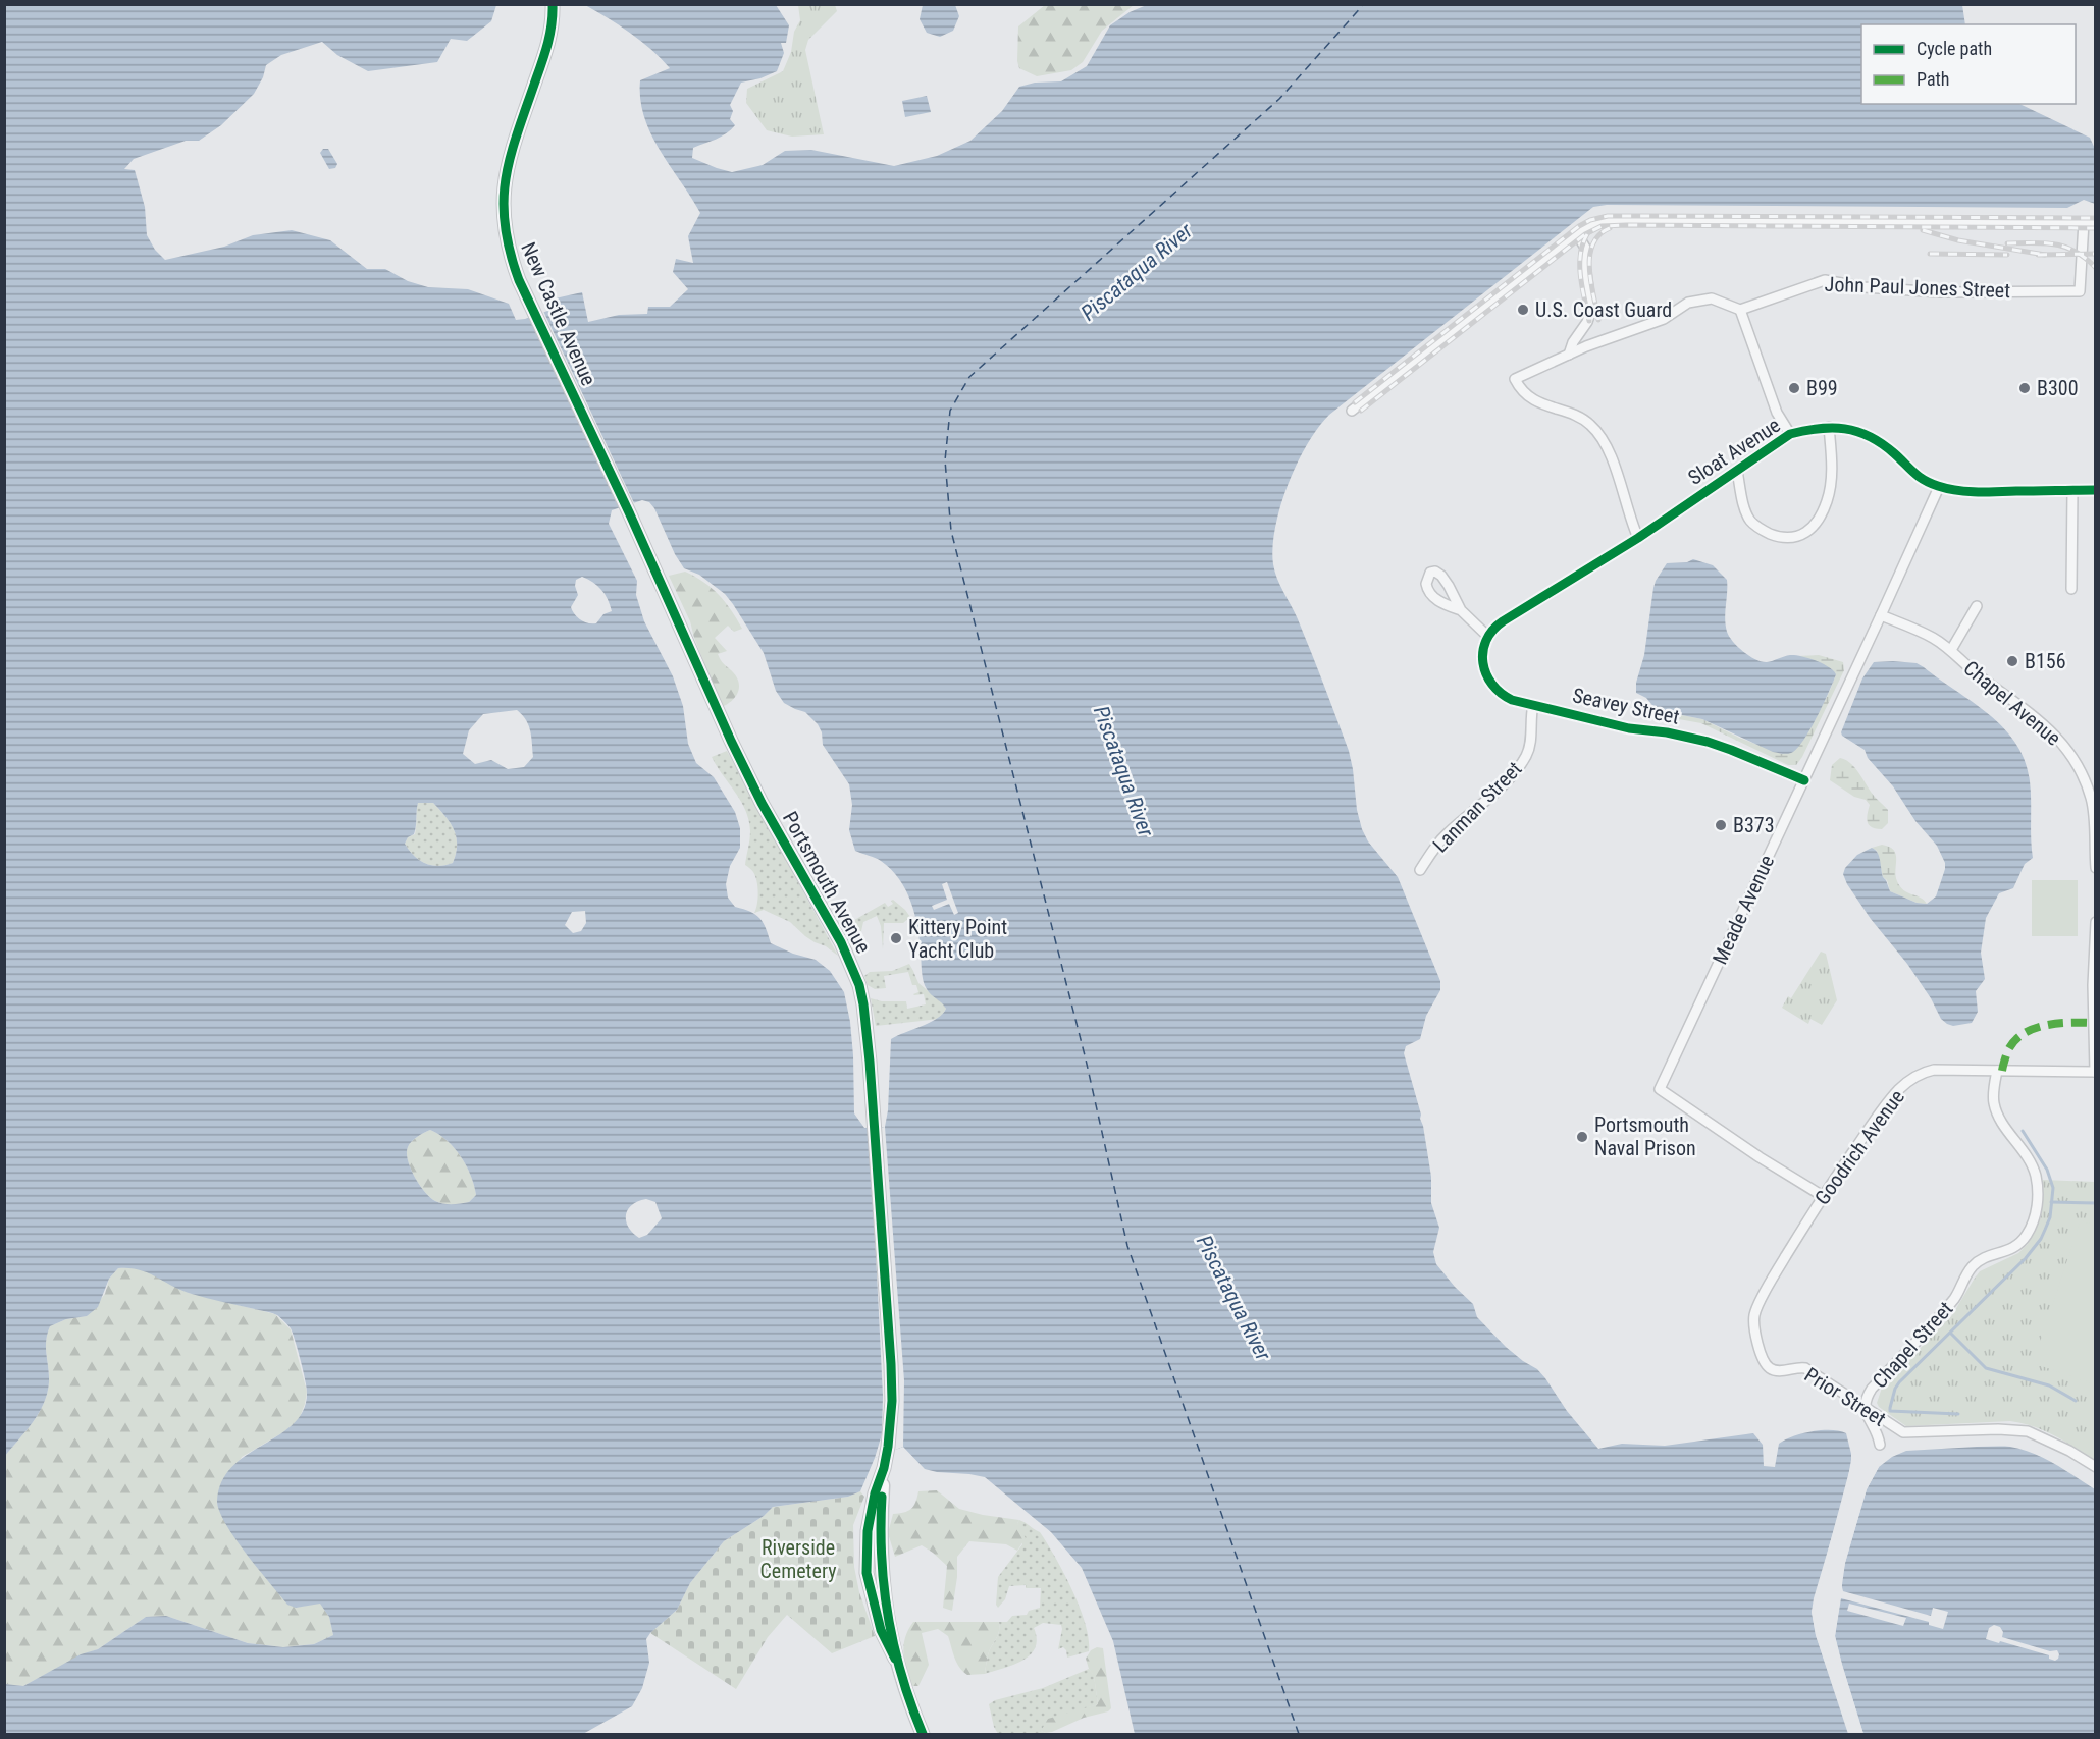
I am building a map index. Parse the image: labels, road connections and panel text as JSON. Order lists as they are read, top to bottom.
{
  "streets": {
    "main road": ["New Castle Avenue", "Portsmouth Avenue"],
    "street": [
      "John Paul Jones Street",
      "Sloat Avenue",
      "Chapel Avenue",
      "Seavey Street",
      "Lanman Street",
      "Meade Avenue",
      "Goodrich Avenue",
      "Chapel Street",
      "Prior Street"
    ]
  },
  "crossings": [
    ["New Castle Avenue", "Portsmouth Avenue"],
    ["Sloat Avenue", "Seavey Street"],
    ["Sloat Avenue", "Meade Avenue"],
    ["Chapel Avenue", "Meade Avenue"],
    ["Seavey Street", "Lanman Street"],
    ["Seavey Street", "Meade Avenue"],
    ["Meade Avenue", "Goodrich Avenue"],
    ["Goodrich Avenue", "Chapel Street"],
    ["Goodrich Avenue", "Prior Street"],
    ["Chapel Street", "Prior Street"]
  ],
  "water": ["Piscataqua River"],
  "parks": ["Riverside Cemetery"],
  "places": [
    "U.S. Coast Guard",
    "B99",
    "B300",
    "B156",
    "B373",
    "Kittery Point Yacht Club",
    "Portsmouth Naval Prison"
  ],
  "legend": ["Cycle path", "Path"]
}
